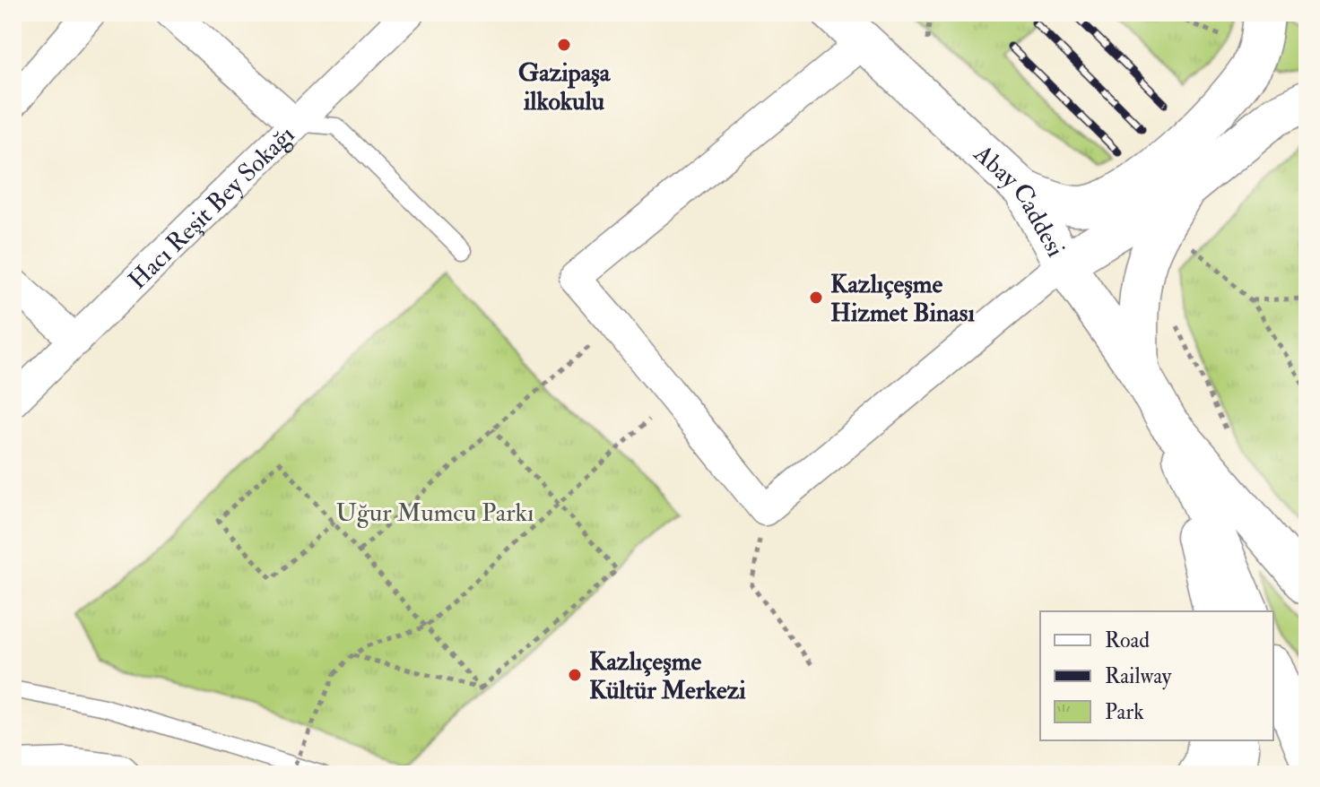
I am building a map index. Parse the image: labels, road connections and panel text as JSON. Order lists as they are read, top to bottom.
{
  "streets": {
    "main road": ["Abay Caddesi"],
    "street": ["Hacı Reşit Bey Sokağı"]
  },
  "parks": ["Uğur Mumcu Parkı"],
  "places": ["Gazipaşa ilkokulu", "Kazlıçeşme Hizmet Binası", "Kazlıçeşme Kültür Merkezi"],
  "legend": ["Road", "Railway", "Park"]
}
